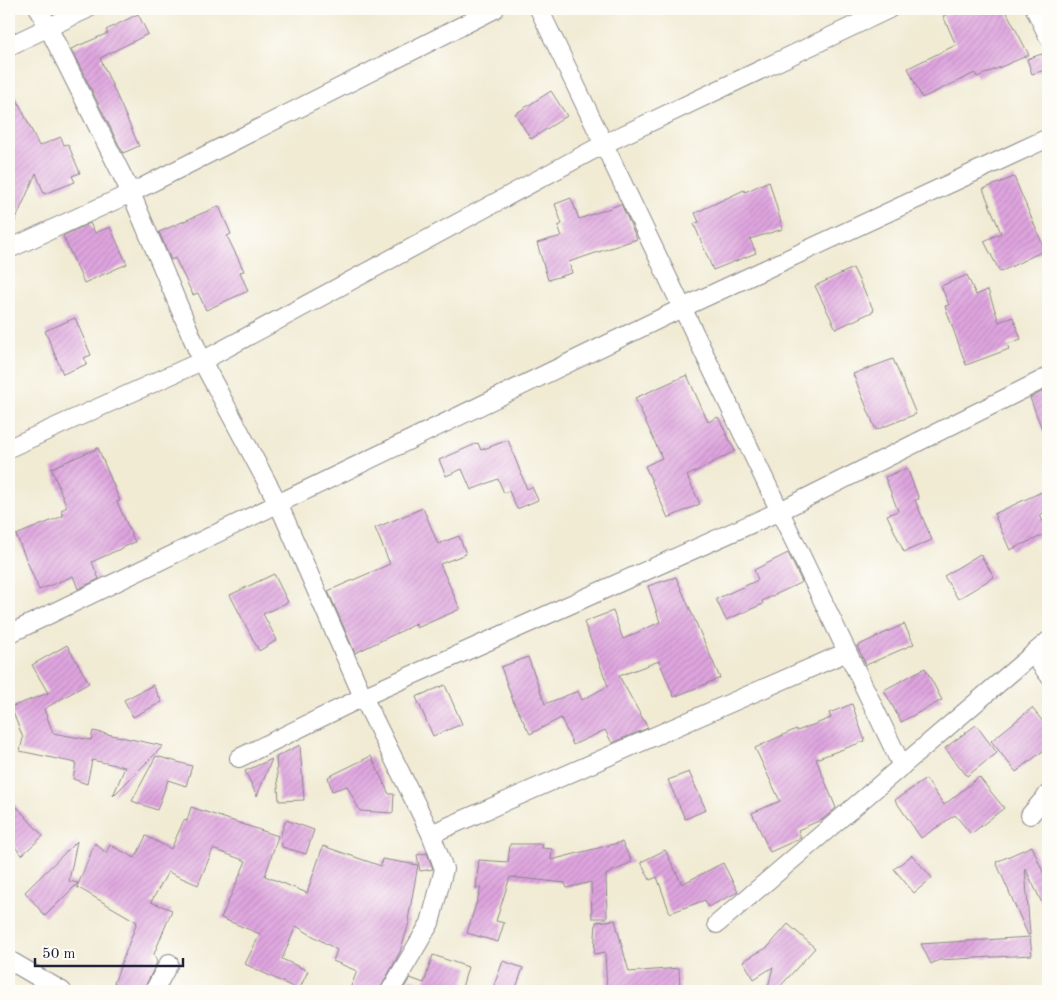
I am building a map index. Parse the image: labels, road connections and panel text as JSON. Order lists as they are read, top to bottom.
{
  "scale_bar": "50 m"
}
